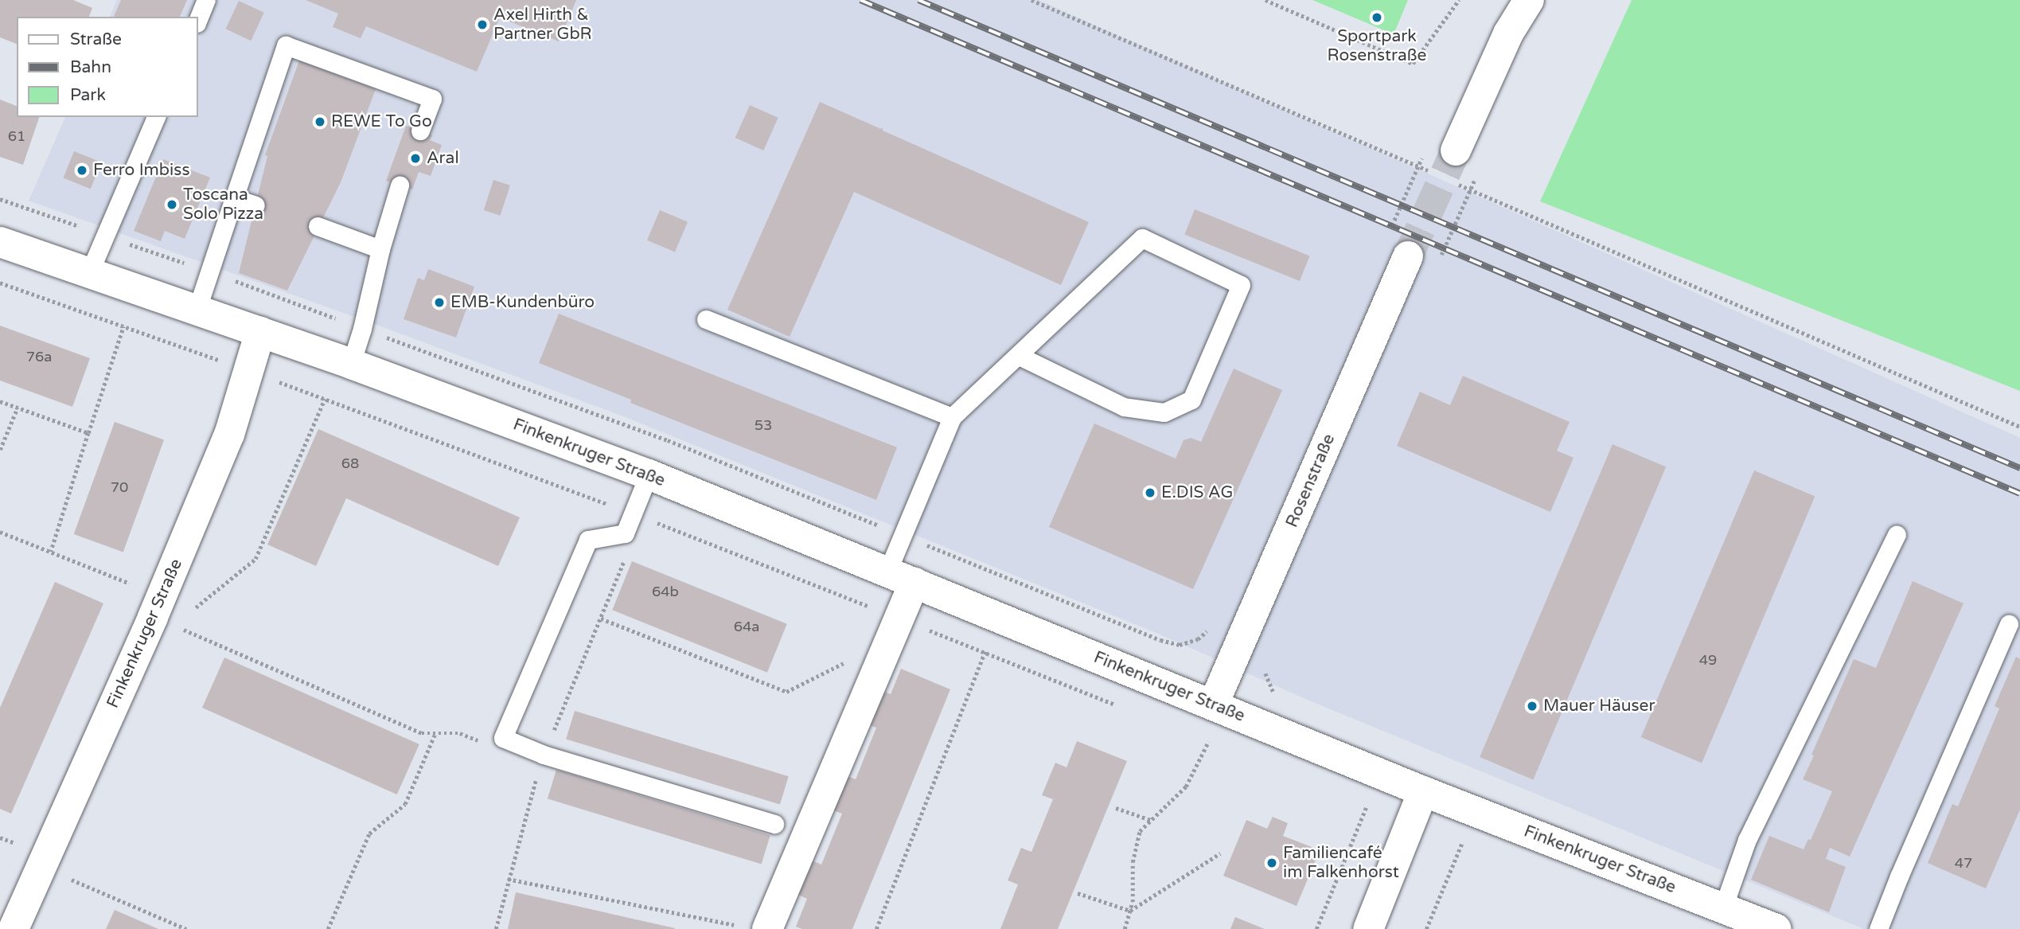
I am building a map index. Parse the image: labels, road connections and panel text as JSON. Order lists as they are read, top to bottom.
{
  "streets": {
    "street": ["Finkenkruger Straße", "Rosenstraße"]
  },
  "crossings": [
    ["Finkenkruger Straße", "Rosenstraße"]
  ],
  "places": [
    "Sportpark Rosenstraße",
    "Axel Hirth & Partner GbR",
    "REWE To Go",
    "Aral",
    "Ferro Imbiss",
    "Toscana Solo Pizza",
    "EMB-Kundenbüro",
    "E.DIS AG",
    "Mauer Häuser",
    "Familiencafé im Falkenhorst"
  ],
  "house_numbers": [
    "61",
    "76a",
    "53",
    "68",
    "70",
    "64b",
    "64a",
    "49",
    "47"
  ],
  "legend": ["Straße", "Bahn", "Park"]
}
